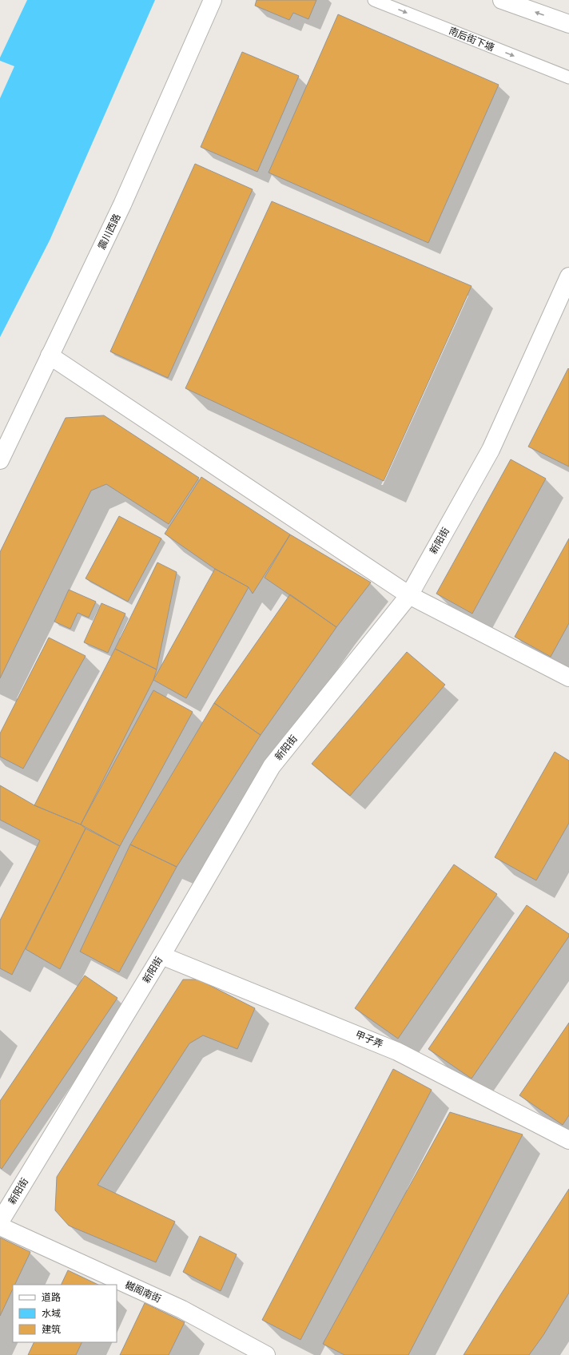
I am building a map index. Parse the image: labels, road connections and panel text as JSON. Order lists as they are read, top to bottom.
{
  "streets": {
    "street": [
      "震川西路",
      "新阳街",
      "甲子弄",
      "樾阁南街"
    ],
    "lane": ["南后街下塘"]
  },
  "crossings": [
    ["新阳街", "甲子弄"]
  ],
  "one_way": ["南后街下塘"],
  "legend": ["道路", "水域", "建筑"]
}
